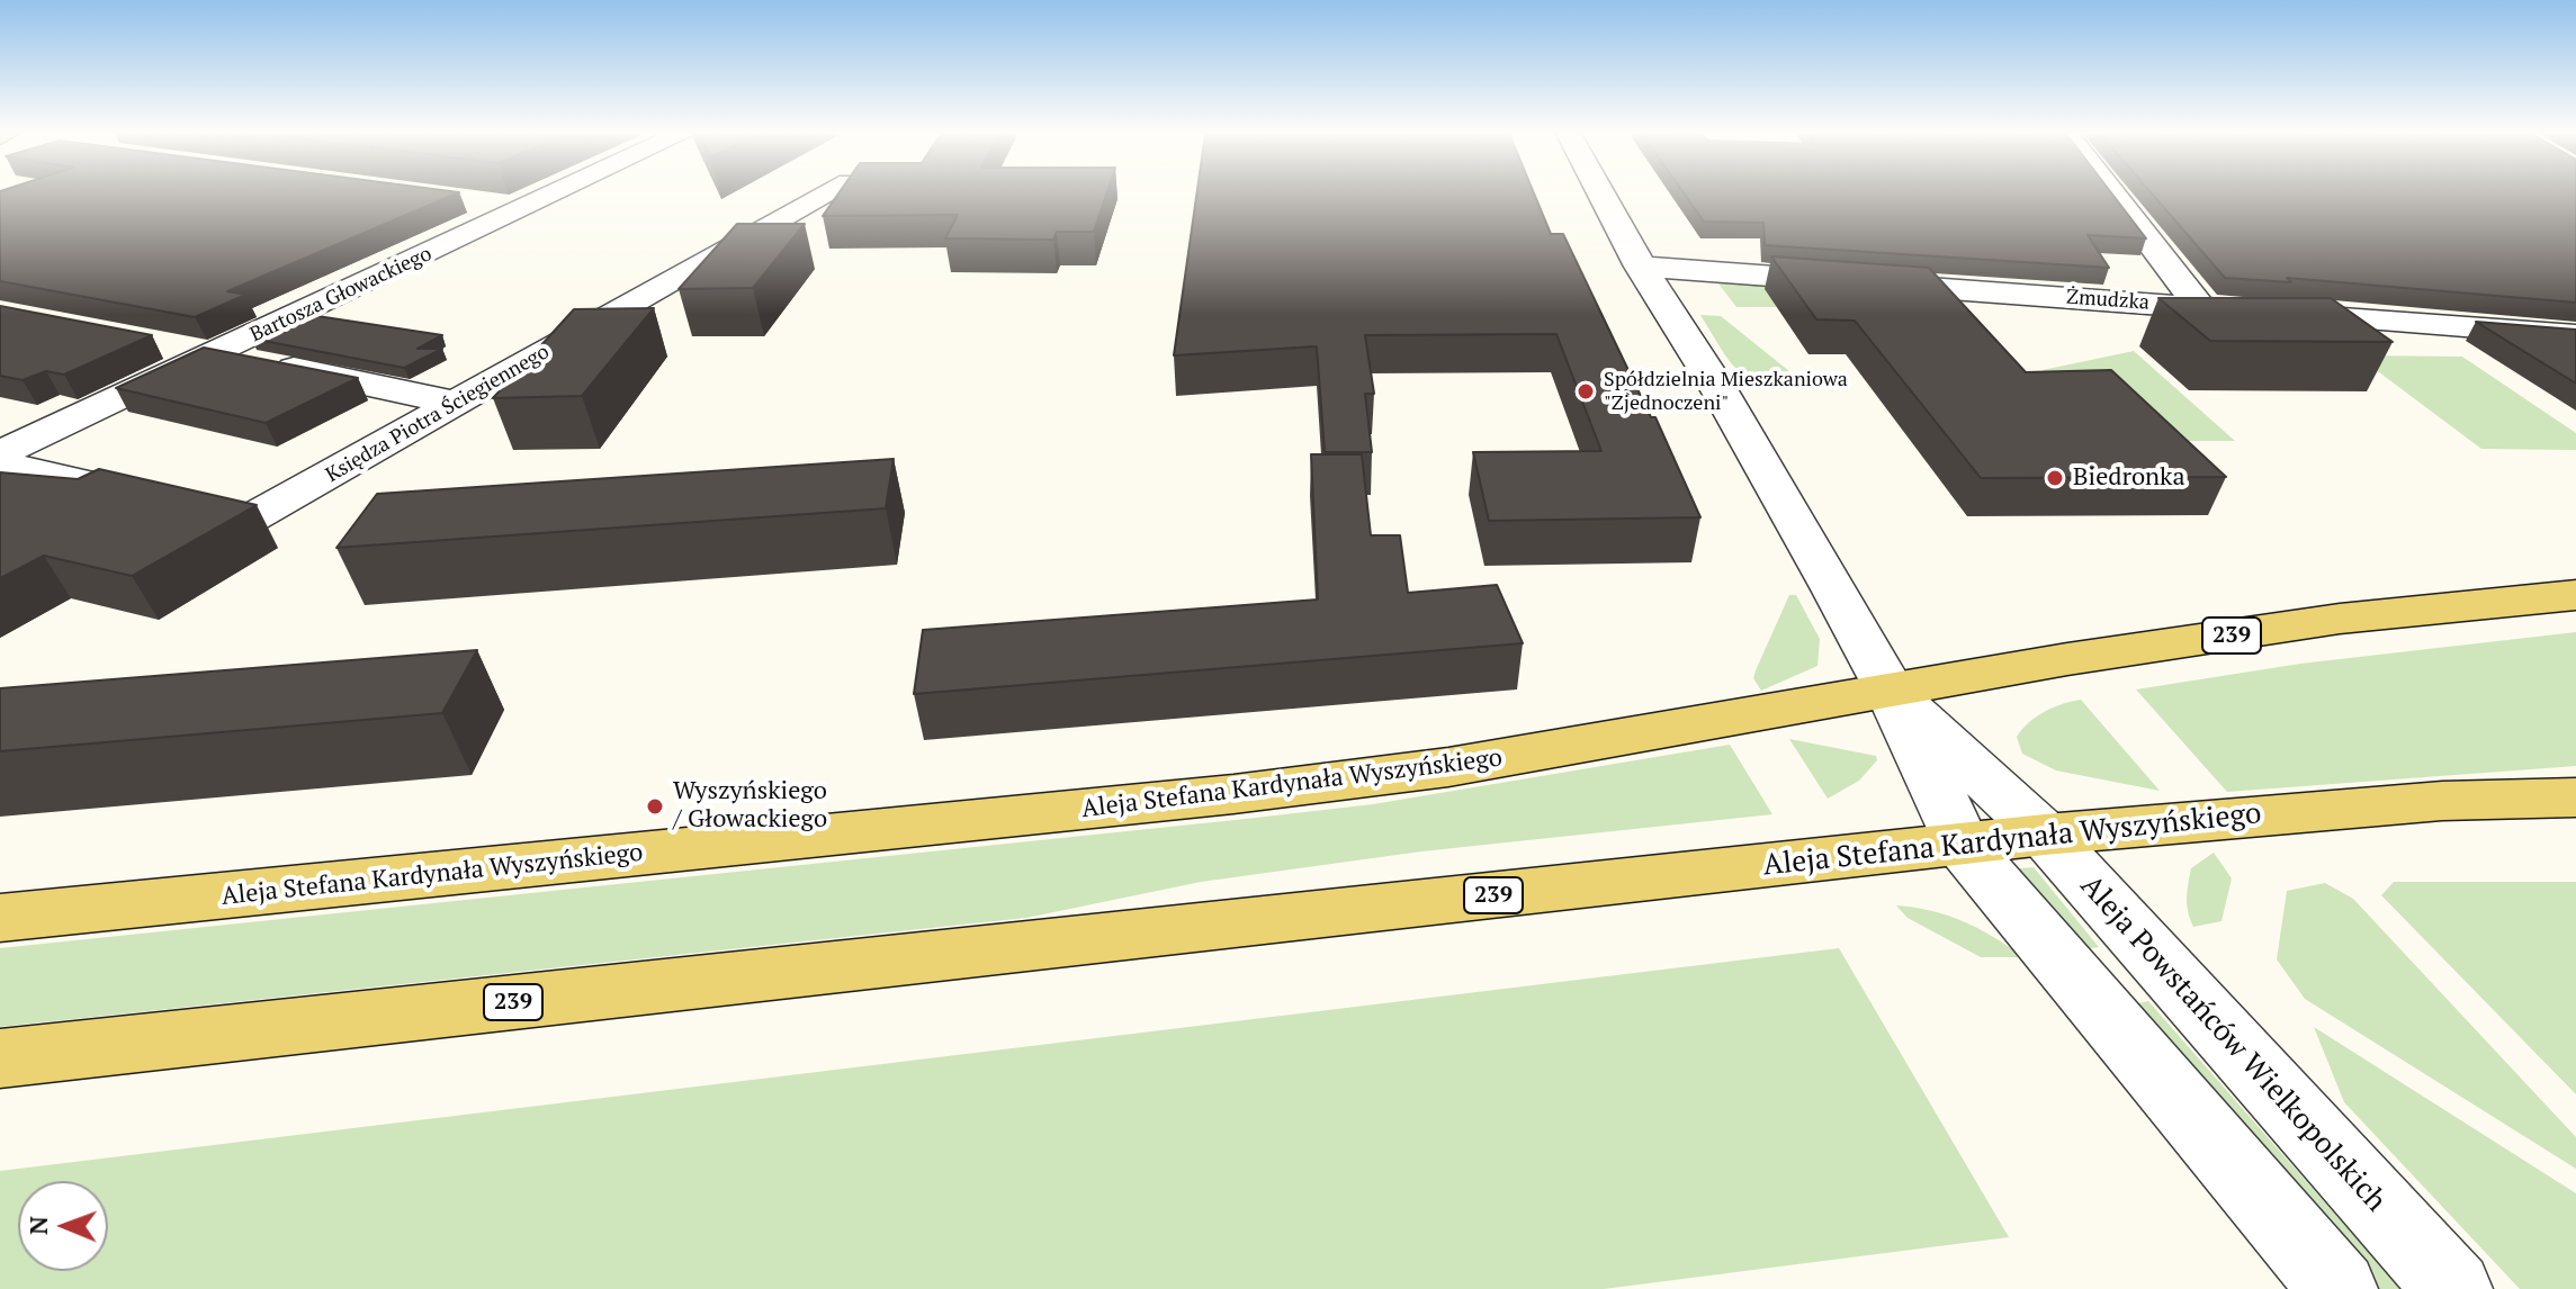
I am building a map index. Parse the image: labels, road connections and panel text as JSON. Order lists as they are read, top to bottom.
{
  "streets": {
    "main road": ["239", "Aleja Stefana Kardynała Wyszyńskiego"],
    "street": [
      "Bartosza Głowackiego",
      "Żmudzka",
      "Księdza Piotra Ściegiennego",
      "Aleja Powstańców Wielkopolskich"
    ]
  },
  "crossings": [
    ["Żmudzka", "Aleja Powstańców Wielkopolskich"],
    ["Aleja Stefana Kardynała Wyszyńskiego", "Aleja Powstańców Wielkopolskich"]
  ],
  "places": ["Spółdzielnia Mieszkaniowa \"Zjednoczeni\"", "Biedronka", "Wyszyńskiego / Głowackiego"],
  "north": "left"
}
